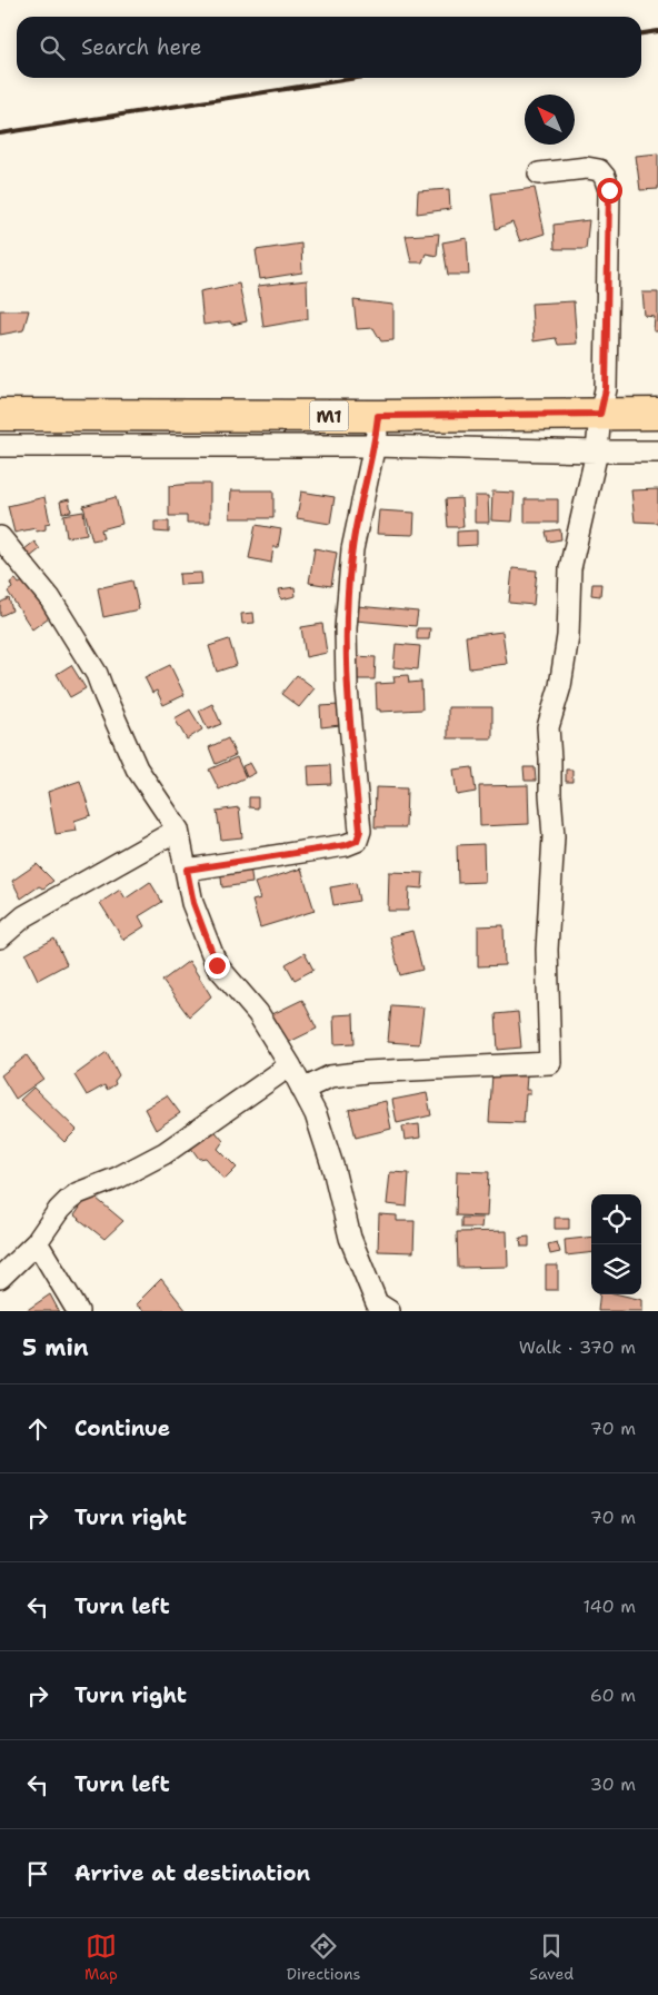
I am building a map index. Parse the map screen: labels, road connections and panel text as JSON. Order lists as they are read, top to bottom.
{
  "streets": {
    "main road": ["M1"]
  },
  "north": "top left",
  "page": {
    "search": "Search here",
    "heading": ["5 min", "Walk · 370 m"],
    "list": [
      ["Continue", "70 m"],
      ["Turn right", "70 m"],
      ["Turn left", "140 m"],
      ["Turn right", "60 m"],
      ["Turn left", "30 m"],
      "Arrive at destination"
    ],
    "nav": ["Map", "Directions", "Saved"]
  }
}
